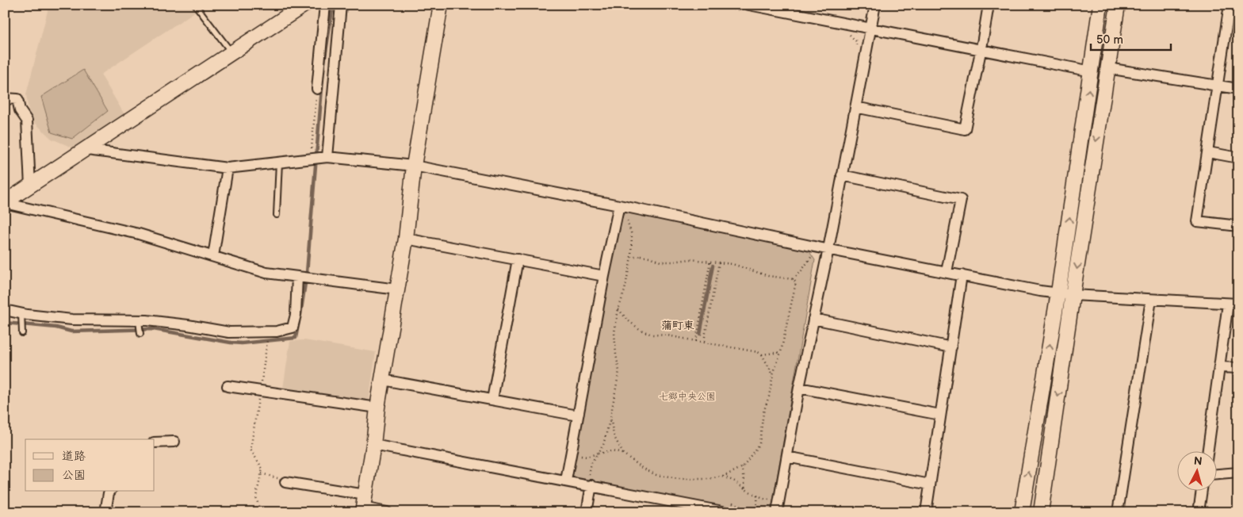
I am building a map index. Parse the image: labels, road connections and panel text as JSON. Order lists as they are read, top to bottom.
{
  "districts": ["蒲町東"],
  "parks": ["七郷中央公園"],
  "legend": ["道路", "公園"],
  "scale_bar": "50 m",
  "north": "top"
}
